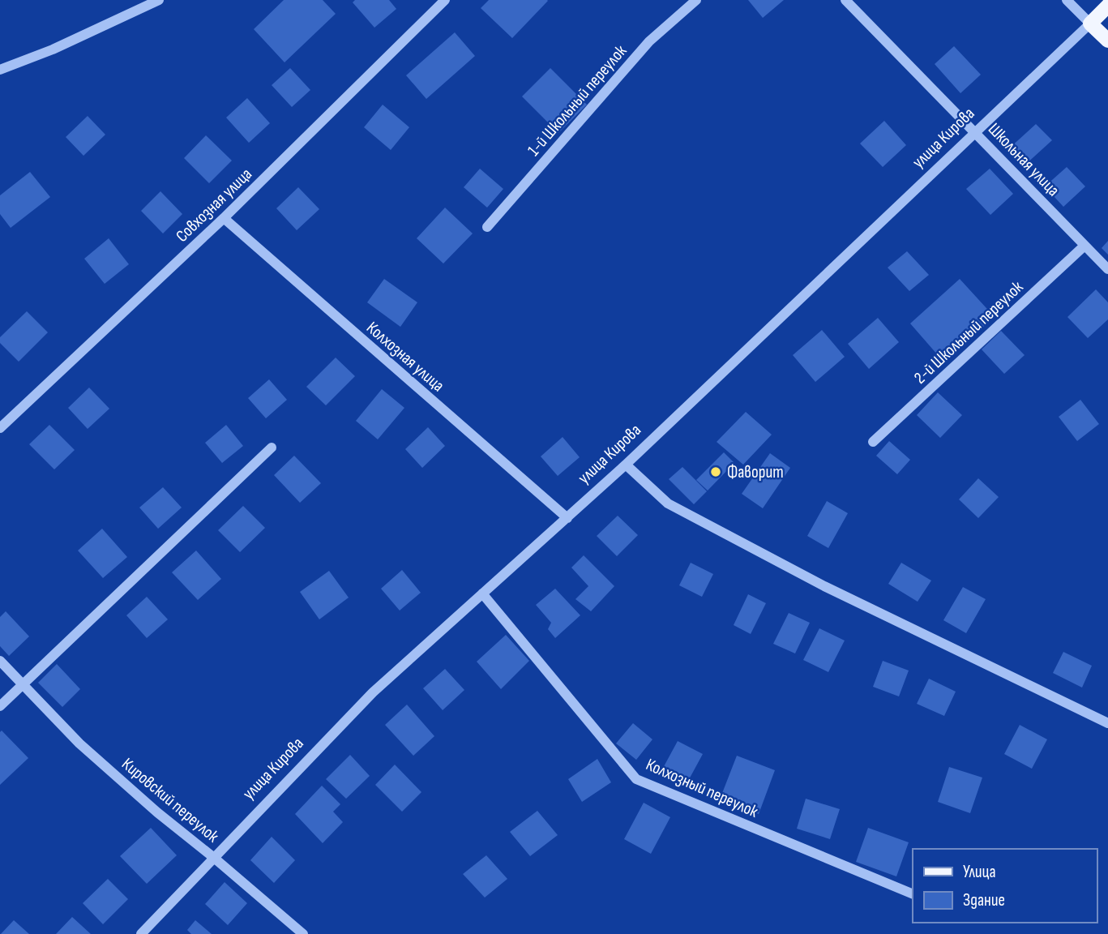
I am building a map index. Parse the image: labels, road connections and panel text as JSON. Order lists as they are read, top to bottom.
{
  "streets": {
    "main road": ["улица Кирова"],
    "street": [
      "1-й Школьный переулок",
      "Школьная улица",
      "Совхозная улица",
      "2-й Школьный переулок",
      "Колхозная улица",
      "Колхозный переулок",
      "Кировский переулок"
    ]
  },
  "crossings": [
    ["улица Кирова", "Школьная улица"],
    ["улица Кирова", "Колхозная улица"],
    ["улица Кирова", "Колхозный переулок"],
    ["улица Кирова", "Кировский переулок"],
    ["Школьная улица", "2-й Школьный переулок"],
    ["Совхозная улица", "Колхозная улица"]
  ],
  "places": ["Фаворит"],
  "legend": ["Улица", "Здание"]
}
